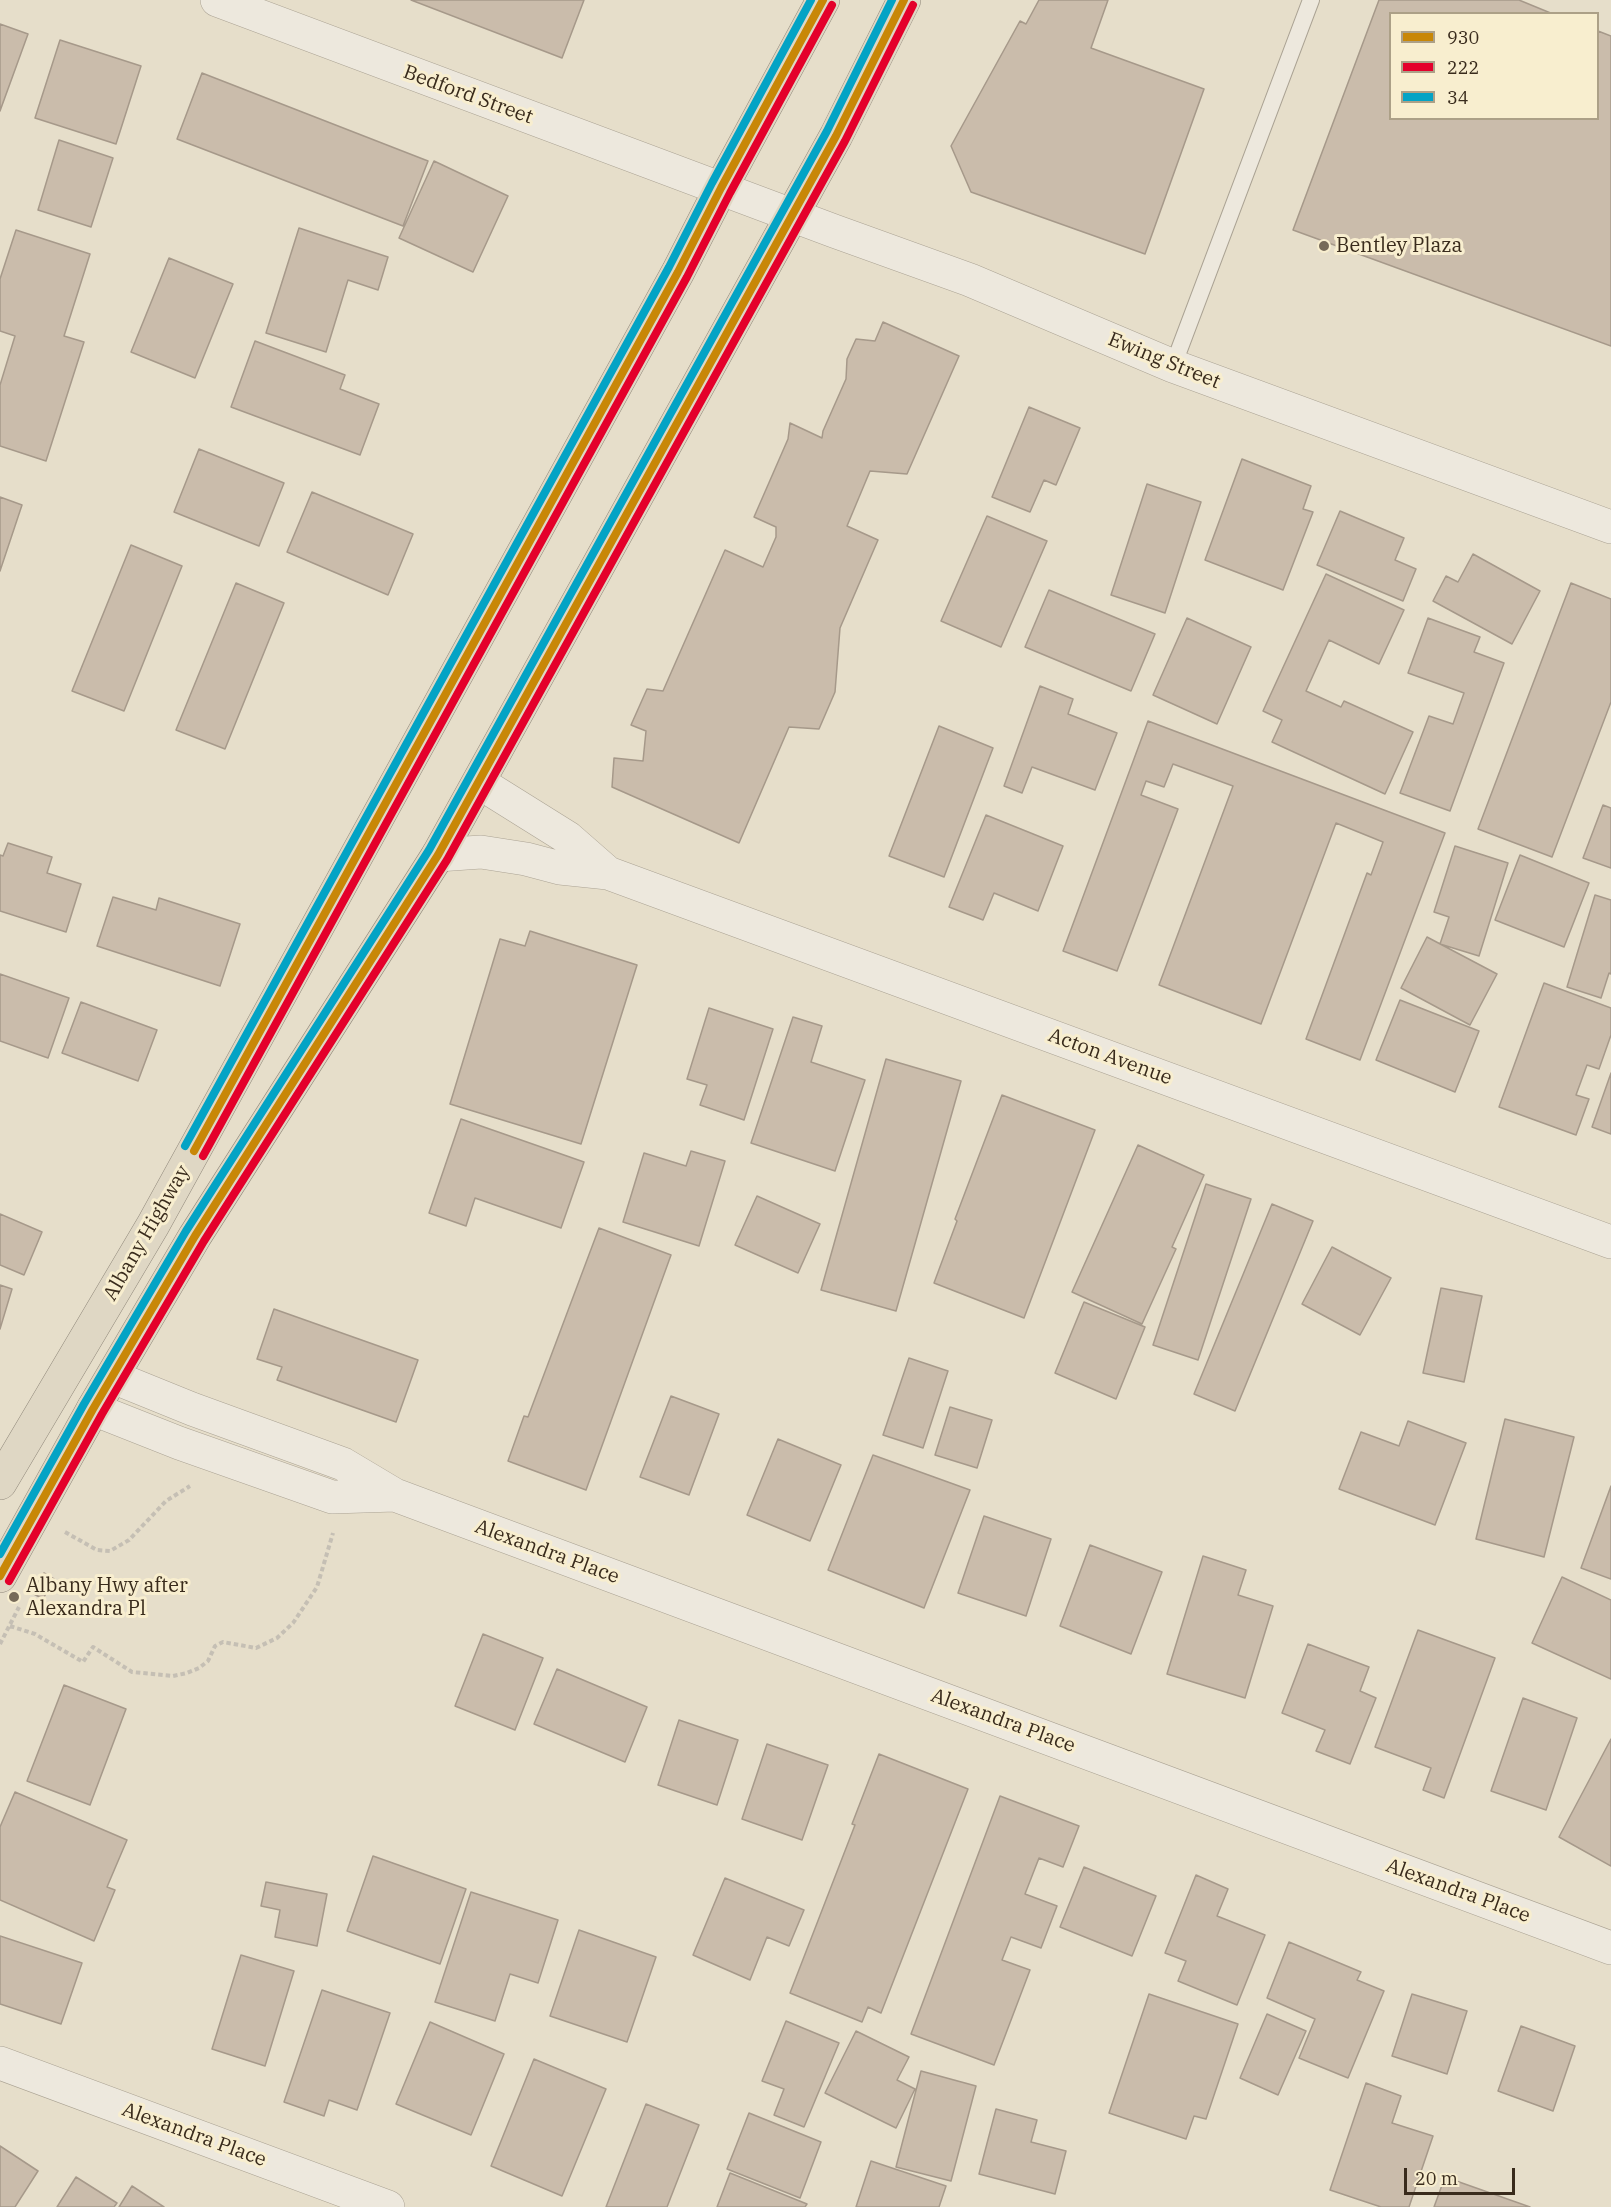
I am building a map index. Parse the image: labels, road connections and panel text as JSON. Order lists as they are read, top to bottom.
{
  "streets": {
    "highway": ["Albany Highway"],
    "street": [
      "Bedford Street",
      "Ewing Street",
      "Acton Avenue",
      "Alexandra Place"
    ]
  },
  "crossings": [
    ["Bedford Street", "Ewing Street"],
    ["Bedford Street", "Albany Highway"],
    ["Ewing Street", "Albany Highway"]
  ],
  "places": ["Bentley Plaza", "Albany Hwy after Alexandra Pl"],
  "lines": ["transit line 930", "transit line 34", "transit line 222"],
  "legend": ["930", "222", "34"],
  "scale_bar": "20 m"
}
